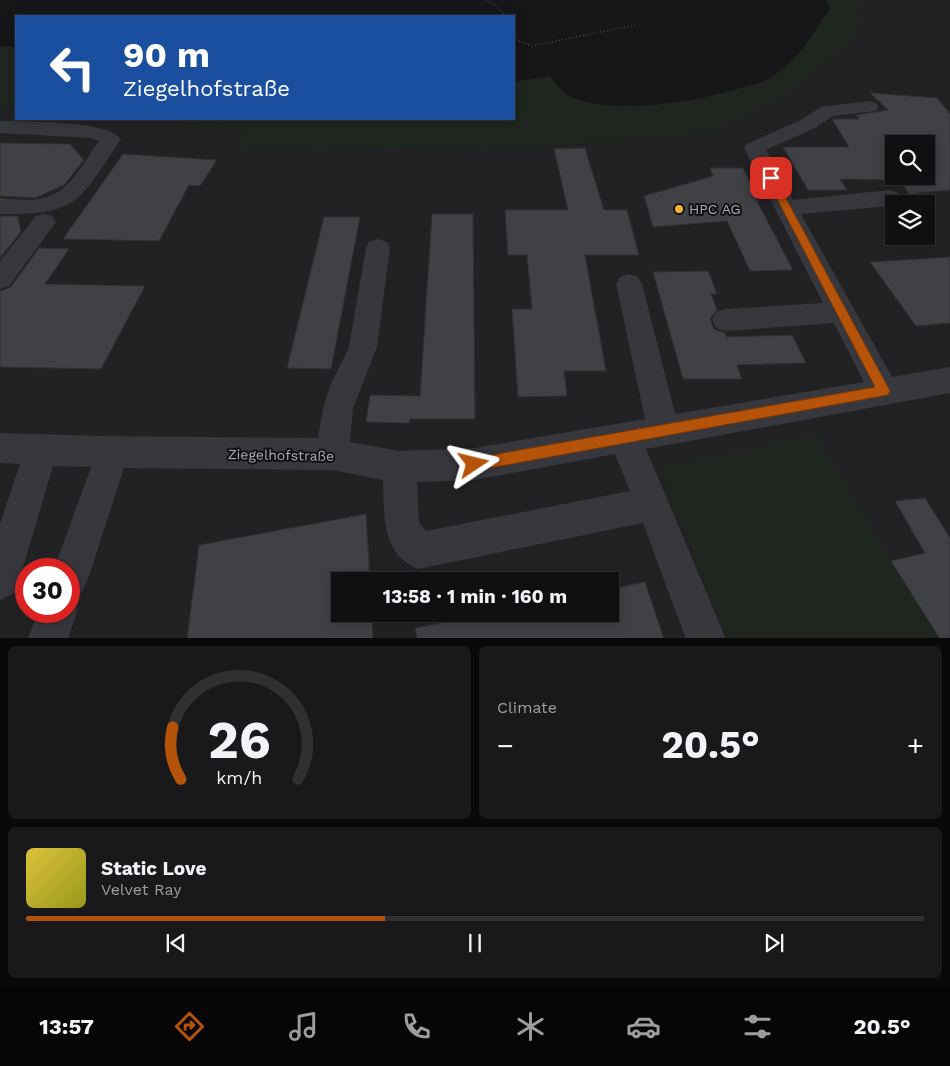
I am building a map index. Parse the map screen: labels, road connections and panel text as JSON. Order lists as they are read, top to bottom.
{
  "streets": {
    "street": ["Ziegelhofstraße"]
  },
  "places": ["HPC AG"],
  "page": {
    "turn": ["90 m", "Ziegelhofstraße"],
    "limit": "30",
    "trip": "13:58 · 1 min · 160 m",
    "tile": "Climate",
    "heat": ["−", "20.5°", "+"],
    "song": ["Static Love", "Velvet Ray"],
    "tabs": ["13:57", "20.5°"],
    "gauge": ["26", "km/h"]
  }
}
